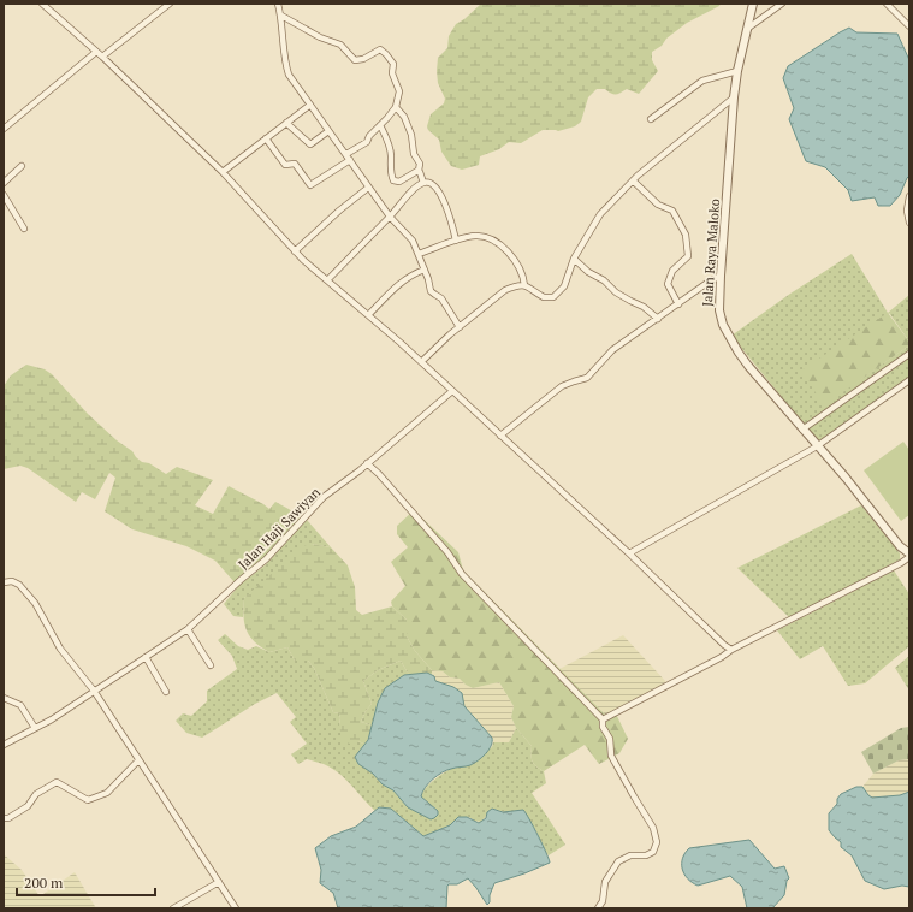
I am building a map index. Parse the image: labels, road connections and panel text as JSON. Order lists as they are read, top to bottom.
{
  "streets": {
    "street": ["Jalan Raya Maloko", "Jalan Haji Sawiyan"]
  },
  "scale_bar": "200 m"
}
